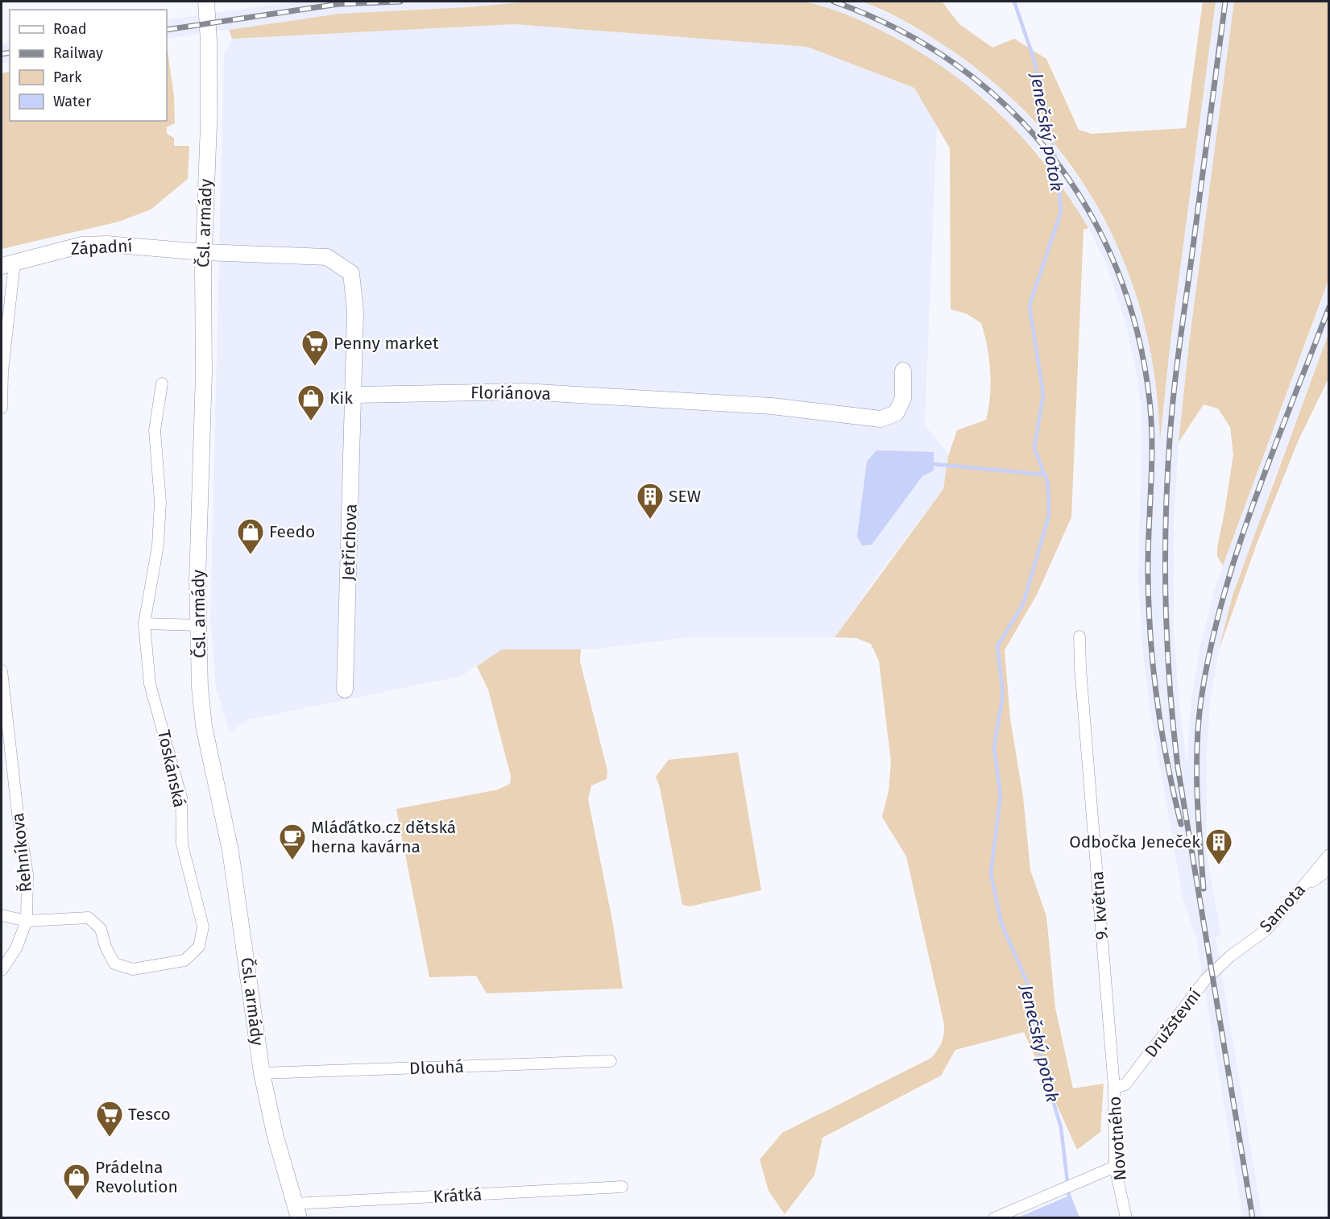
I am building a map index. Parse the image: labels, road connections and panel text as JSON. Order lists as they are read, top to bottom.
{
  "streets": {
    "street": [
      "Čsl. armády",
      "Západní",
      "Floriánova",
      "Jetřichova",
      "Toskánská",
      "Řehníkova",
      "9. května",
      "Samota",
      "Družstevní",
      "Dlouhá",
      "Novotného",
      "Krátká"
    ]
  },
  "crossings": [
    ["Čsl. armády", "Západní"],
    ["Čsl. armády", "Dlouhá"],
    ["Čsl. armády", "Krátká"],
    ["Floriánova", "Jetřichova"],
    ["Toskánská", "Řehníkova"],
    ["9. května", "Družstevní"],
    ["9. května", "Novotného"],
    ["Samota", "Družstevní"],
    ["Družstevní", "Novotného"]
  ],
  "water": ["Jenečský potok"],
  "places": {
    "supermarket": ["Penny market", "Tesco"],
    "shop": ["Kik", "Feedo", "Prádelna Revolution"],
    "building": ["SEW", "Odbočka Jeneček"],
    "cafe": ["Mláďátko.cz dětská herna kavárna"]
  },
  "legend": [
    "Road",
    "Railway",
    "Park",
    "Water"
  ]
}
